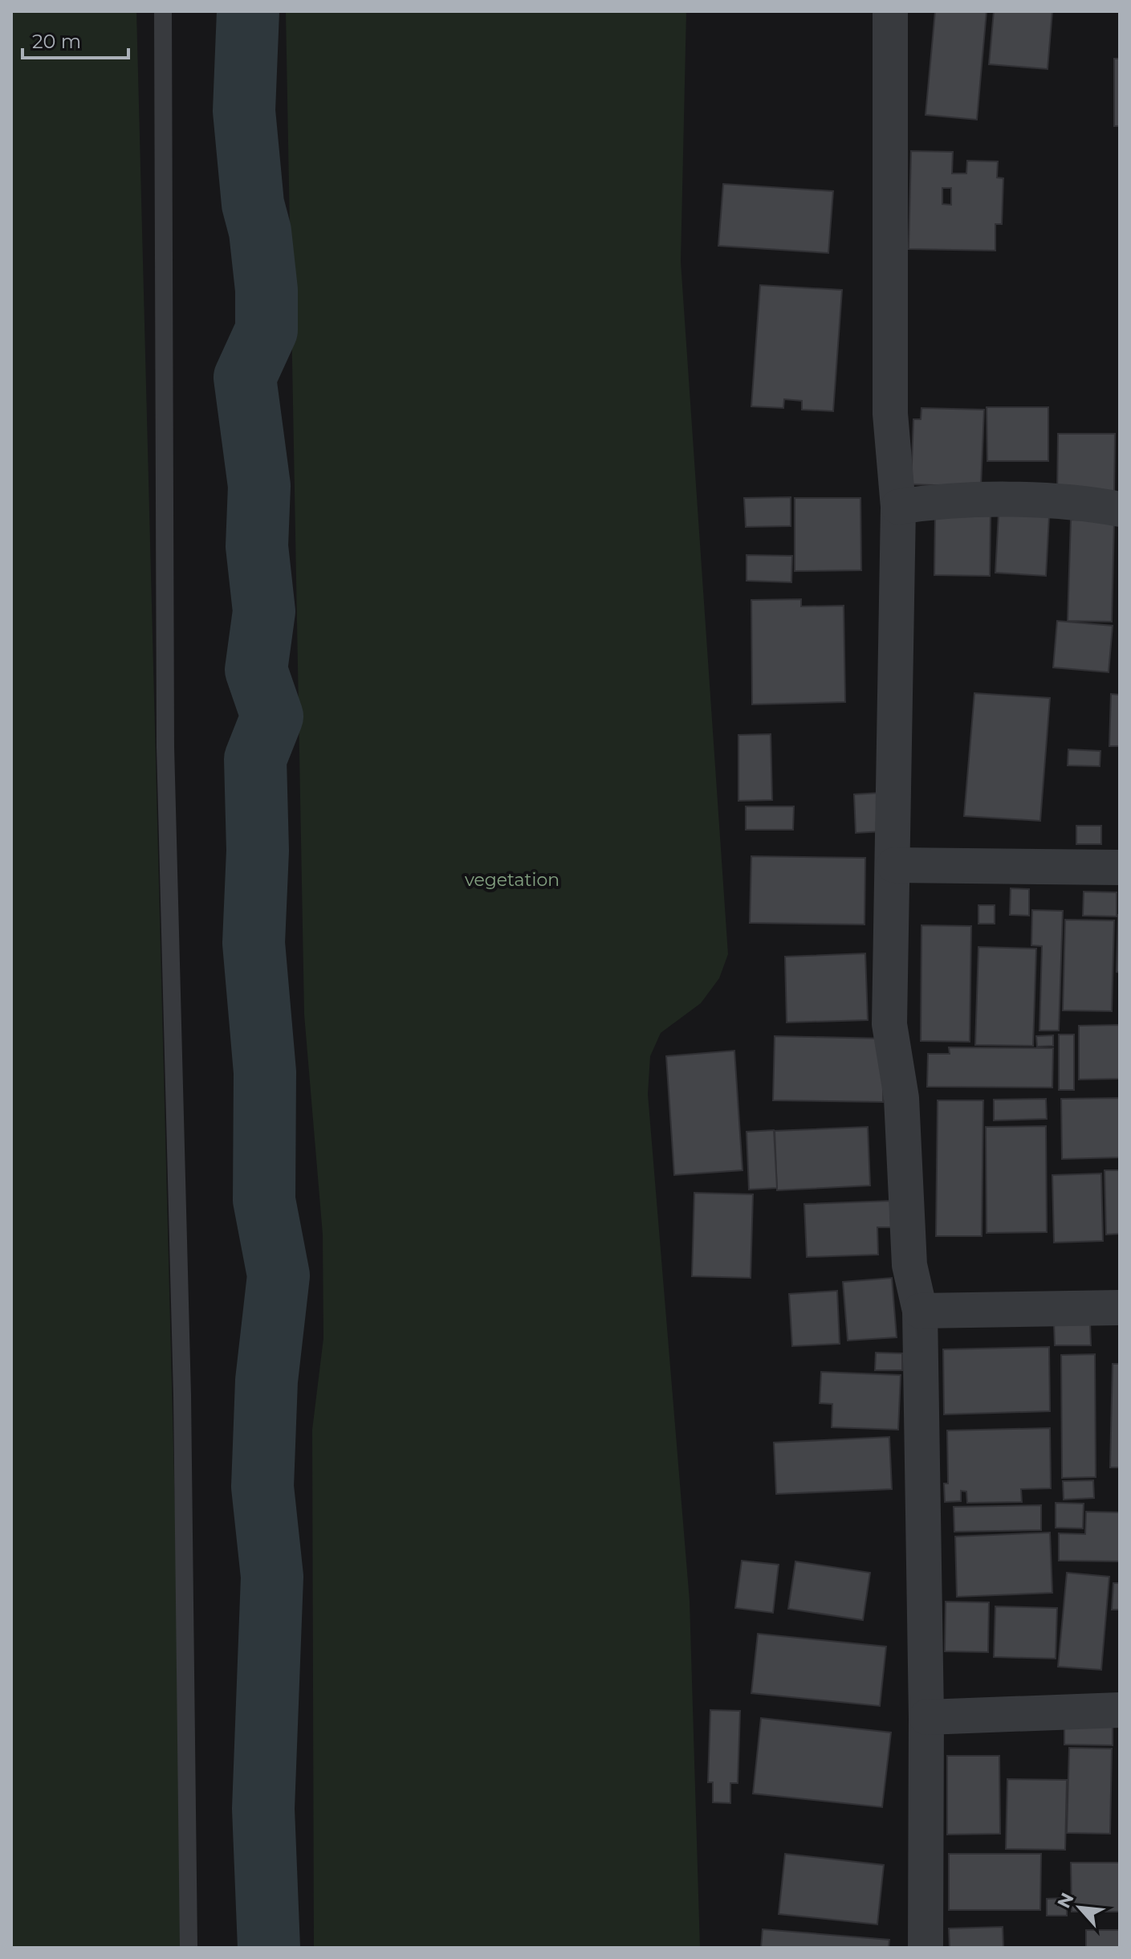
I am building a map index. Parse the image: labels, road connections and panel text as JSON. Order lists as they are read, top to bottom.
{
  "parks": ["vegetation"],
  "scale_bar": "20 m",
  "north": "top left"
}
